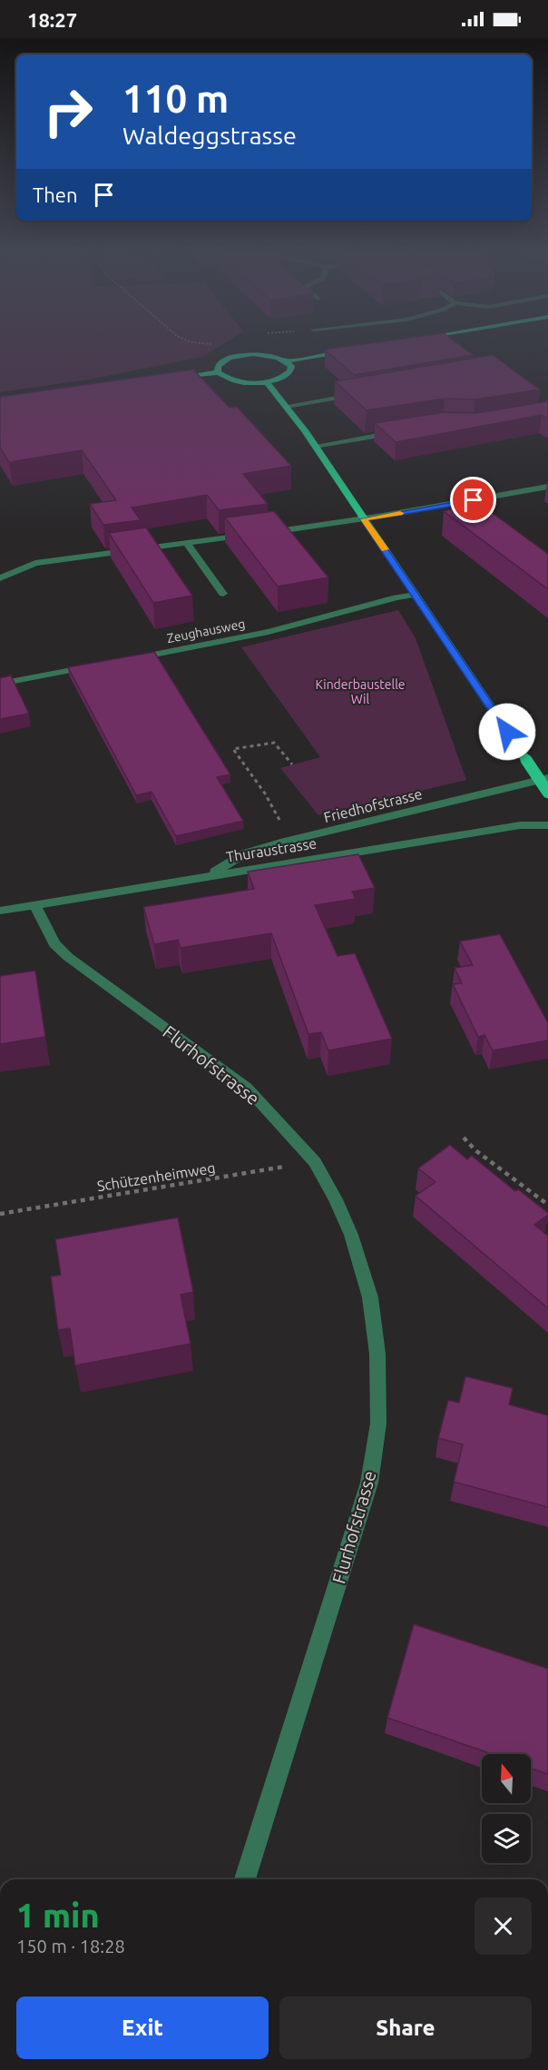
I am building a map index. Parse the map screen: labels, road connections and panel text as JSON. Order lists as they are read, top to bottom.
{
  "streets": {
    "street": [
      "Zeughausweg",
      "Friedhofstrasse",
      "Thuraustrasse",
      "Flurhofstrasse"
    ],
    "path": ["Schützenheimweg"]
  },
  "crossings": [
    ["Friedhofstrasse", "Thuraustrasse"],
    ["Thuraustrasse", "Flurhofstrasse"],
    ["Flurhofstrasse", "Schützenheimweg"]
  ],
  "parks": ["Kinderbaustelle Wil"],
  "north": "top",
  "page": {
    "status": "18:27",
    "turn": ["110 m", "Waldeggstrasse"],
    "then": "Then",
    "heading": ["1 min", "150 m · 18:28"],
    "buttons": ["Exit", "Share"]
  }
}
